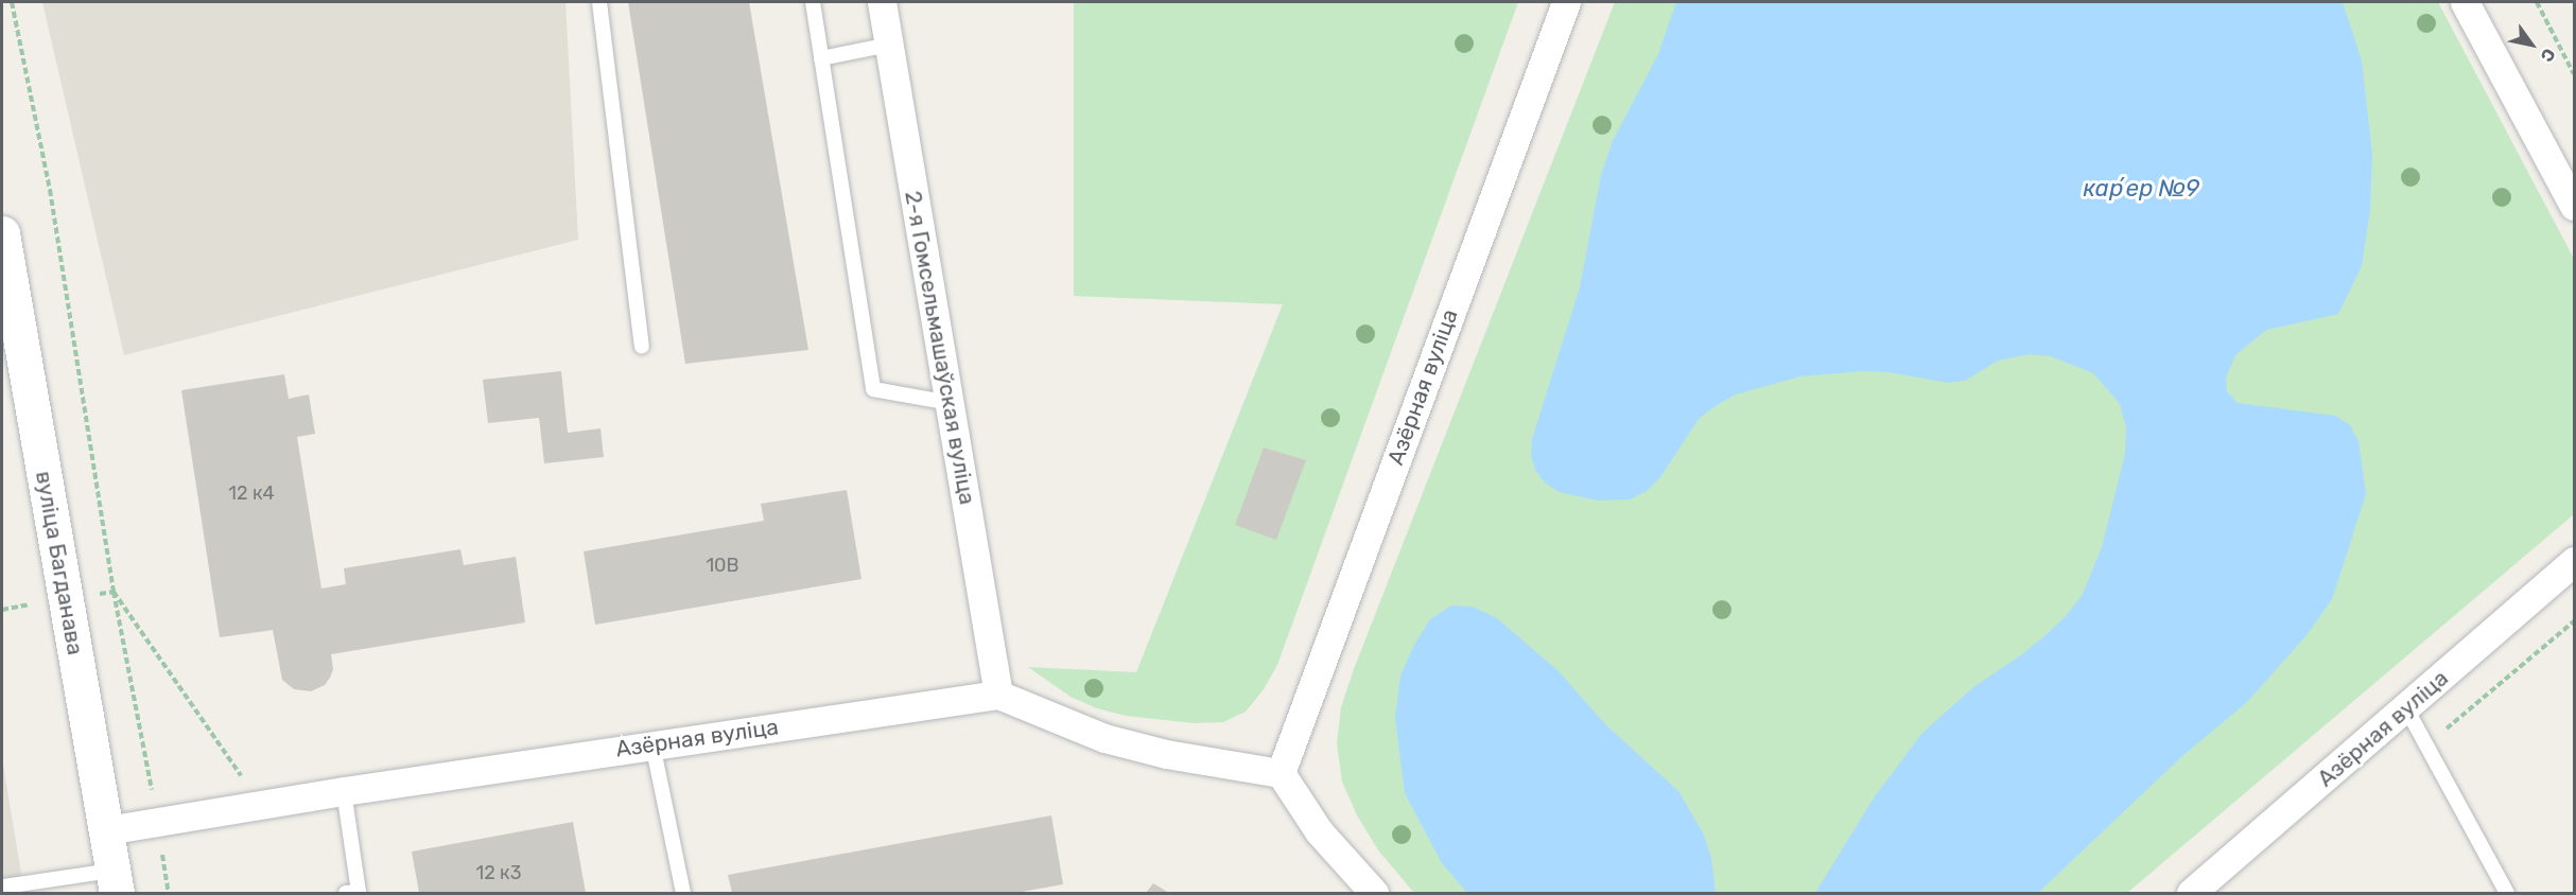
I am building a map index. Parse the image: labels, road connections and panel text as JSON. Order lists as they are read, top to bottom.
{
  "streets": {
    "street": ["2-я Гомсельмашаўская вуліца", "Азёрная вуліца", "вуліца Багданава"]
  },
  "crossings": [
    ["2-я Гомсельмашаўская вуліца", "Азёрная вуліца"],
    ["Азёрная вуліца", "вуліца Багданава"]
  ],
  "water": ["карʼер №9"],
  "house_numbers": ["12 к4", "10В", "12 к3"],
  "north": "bottom right"
}
